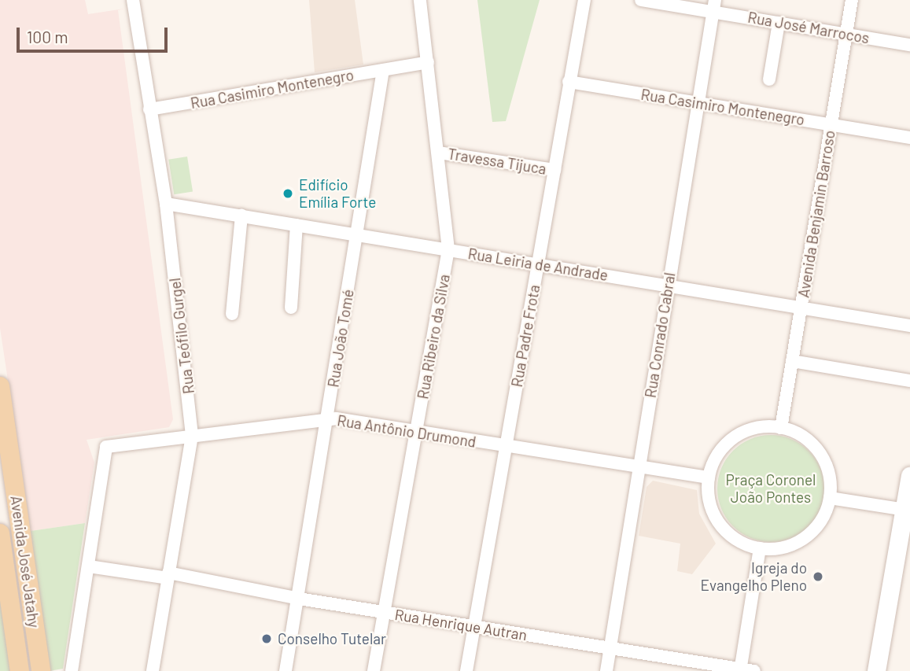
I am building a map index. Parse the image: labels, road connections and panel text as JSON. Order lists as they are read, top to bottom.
{
  "streets": {
    "main road": ["Avenida José Jatahy"],
    "street": [
      "Rua José Marrocos",
      "Rua Casimiro Montenegro",
      "Travessa Tijuca",
      "Avenida Benjamin Barroso",
      "Rua Leiria de Andrade",
      "Rua Conrado Cabral",
      "Rua Teófilo Gurgel",
      "Rua Padre Frota",
      "Rua Ribeiro da Silva",
      "Rua João Tomé",
      "Rua Antônio Drumond",
      "Rua Henrique Autran"
    ]
  },
  "crossings": [
    ["Rua José Marrocos", "Avenida Benjamin Barroso"],
    ["Rua José Marrocos", "Rua Conrado Cabral"],
    ["Rua Casimiro Montenegro", "Avenida Benjamin Barroso"],
    ["Rua Casimiro Montenegro", "Rua Conrado Cabral"],
    ["Rua Casimiro Montenegro", "Rua Teófilo Gurgel"],
    ["Rua Casimiro Montenegro", "Rua Padre Frota"],
    ["Rua Casimiro Montenegro", "Rua Ribeiro da Silva"],
    ["Rua Casimiro Montenegro", "Rua João Tomé"],
    ["Travessa Tijuca", "Rua Padre Frota"],
    ["Travessa Tijuca", "Rua Ribeiro da Silva"],
    ["Avenida Benjamin Barroso", "Rua Leiria de Andrade"],
    ["Avenida Benjamin Barroso", "Rua Antônio Drumond"],
    ["Rua Leiria de Andrade", "Rua Conrado Cabral"],
    ["Rua Leiria de Andrade", "Rua Teófilo Gurgel"],
    ["Rua Leiria de Andrade", "Rua Padre Frota"],
    ["Rua Leiria de Andrade", "Rua Ribeiro da Silva"],
    ["Rua Leiria de Andrade", "Rua João Tomé"],
    ["Rua Conrado Cabral", "Rua Antônio Drumond"],
    ["Rua Conrado Cabral", "Rua Henrique Autran"],
    ["Rua Teófilo Gurgel", "Rua Antônio Drumond"],
    ["Rua Teófilo Gurgel", "Rua Henrique Autran"],
    ["Rua Padre Frota", "Rua Antônio Drumond"],
    ["Rua Padre Frota", "Rua Henrique Autran"],
    ["Rua Ribeiro da Silva", "Rua Antônio Drumond"],
    ["Rua Ribeiro da Silva", "Rua Henrique Autran"],
    ["Rua João Tomé", "Rua Antônio Drumond"],
    ["Rua João Tomé", "Rua Henrique Autran"],
    ["Rua Antônio Drumond", "Rua Henrique Autran"]
  ],
  "parks": ["Praça Coronel João Pontes"],
  "places": ["Edifício Emília Forte", "Igreja do Evangelho Pleno", "Conselho Tutelar"],
  "scale_bar": "100 m"
}
